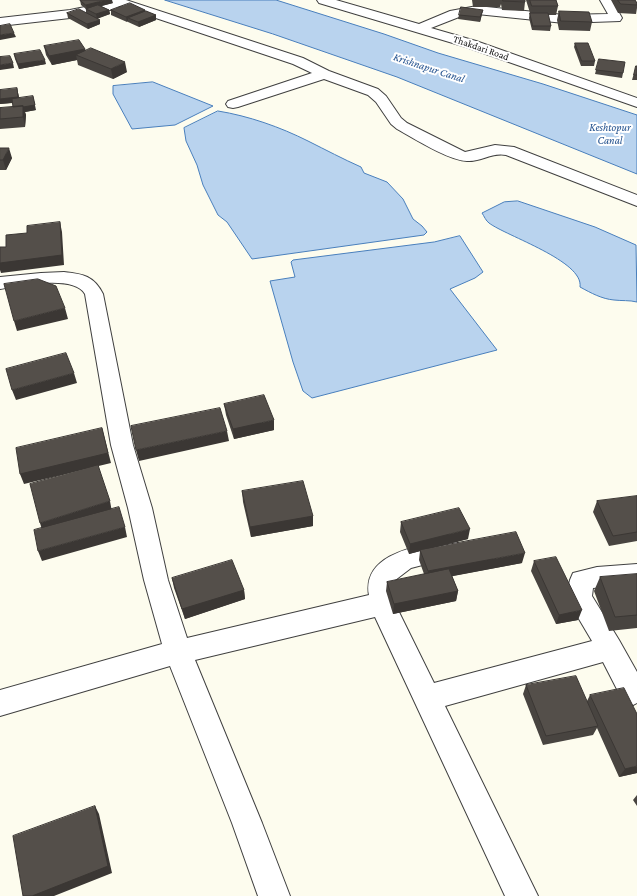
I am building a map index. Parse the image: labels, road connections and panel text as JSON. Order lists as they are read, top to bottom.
{
  "streets": {
    "street": ["Thakdari Road"]
  },
  "water": ["Krishnapur Canal", "Keshtopur Canal"]
}
